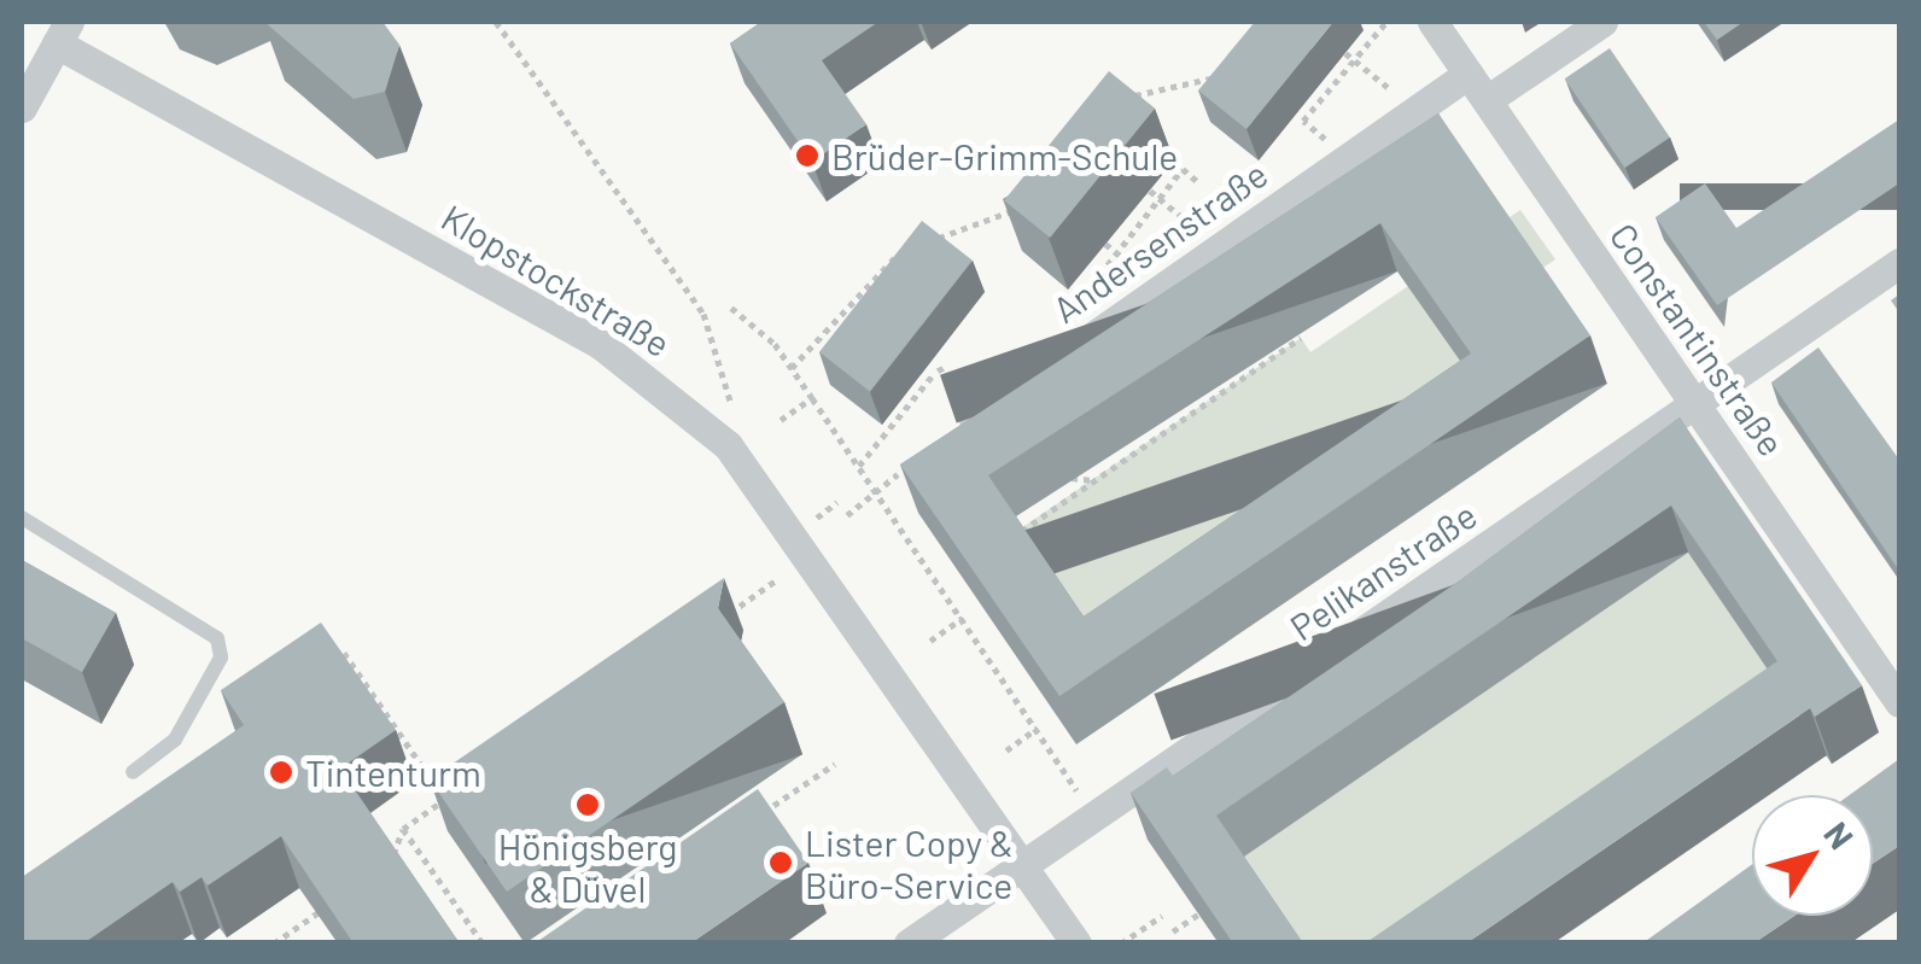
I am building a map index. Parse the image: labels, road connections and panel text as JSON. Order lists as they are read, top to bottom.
{
  "streets": {
    "street": [
      "Andersenstraße",
      "Klopstockstraße",
      "Constantinstraße",
      "Pelikanstraße"
    ]
  },
  "crossings": [
    ["Andersenstraße", "Constantinstraße"],
    ["Klopstockstraße", "Pelikanstraße"],
    ["Constantinstraße", "Pelikanstraße"]
  ],
  "places": [
    "Brüder-Grimm-Schule",
    "Tintenturm",
    "Hönigsberg & Düvel",
    "Lister Copy & Büro-Service"
  ],
  "north": "top right"
}
